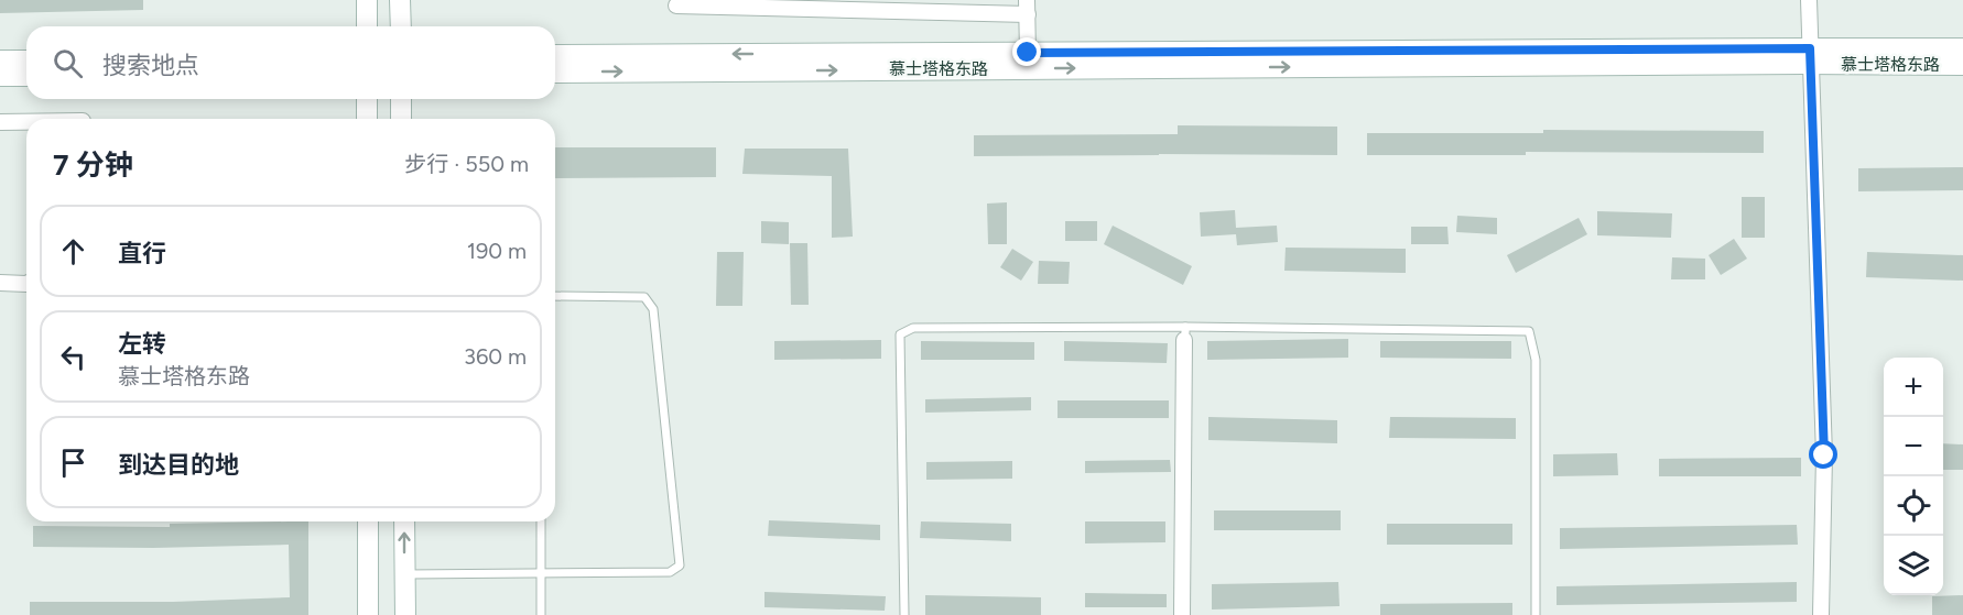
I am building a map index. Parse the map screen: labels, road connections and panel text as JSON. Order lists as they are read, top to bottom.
{
  "streets": {
    "main road": ["慕士塔格东路"]
  },
  "page": {
    "search": "搜索地点",
    "heading": ["7 分钟", "步行 · 550 m"],
    "list": [
      ["直行", "190 m"],
      ["左转", "慕士塔格东路", "360 m"],
      "到达目的地"
    ],
    "map_buttons": ["+", "−"]
  }
}
